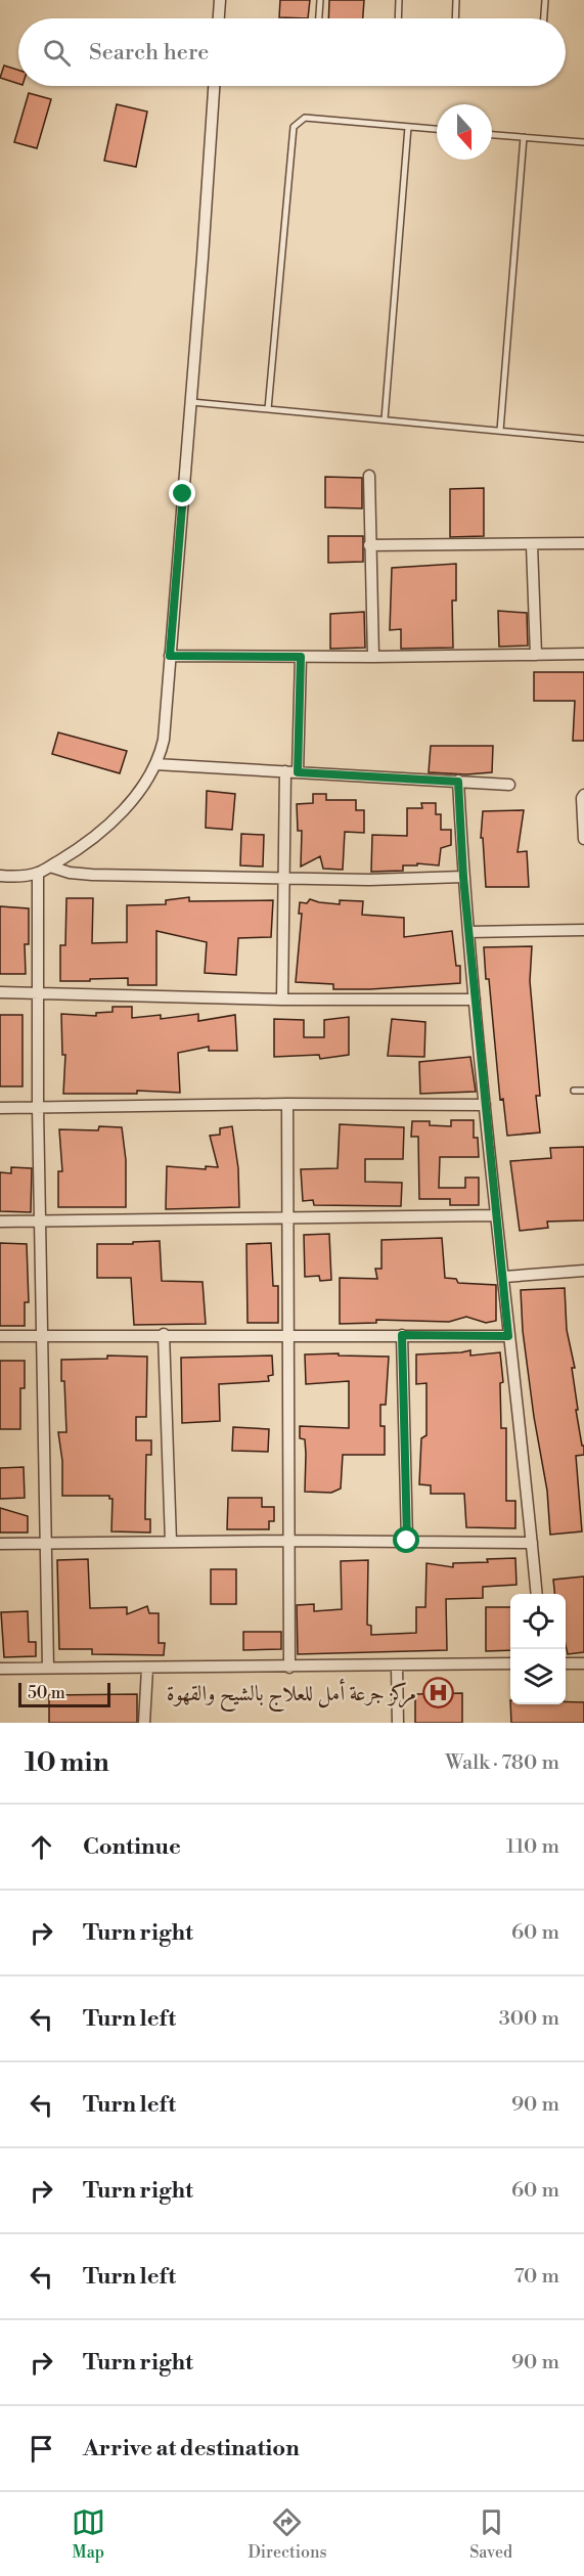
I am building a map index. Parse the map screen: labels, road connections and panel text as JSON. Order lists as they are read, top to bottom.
{
  "places": {
    "hospital": ["مركز جرعة أمل للعلاج بالشيح والقهوة"]
  },
  "scale_bar": "50 m",
  "north": "bottom",
  "page": {
    "search": "Search here",
    "scale": "50 m",
    "heading": ["10 min", "Walk · 780 m"],
    "list": [
      ["Continue", "110 m"],
      ["Turn right", "60 m"],
      ["Turn left", "300 m"],
      ["Turn left", "90 m"],
      ["Turn right", "60 m"],
      ["Turn left", "70 m"],
      ["Turn right", "90 m"],
      "Arrive at destination"
    ],
    "nav": ["Map", "Directions", "Saved"]
  }
}
